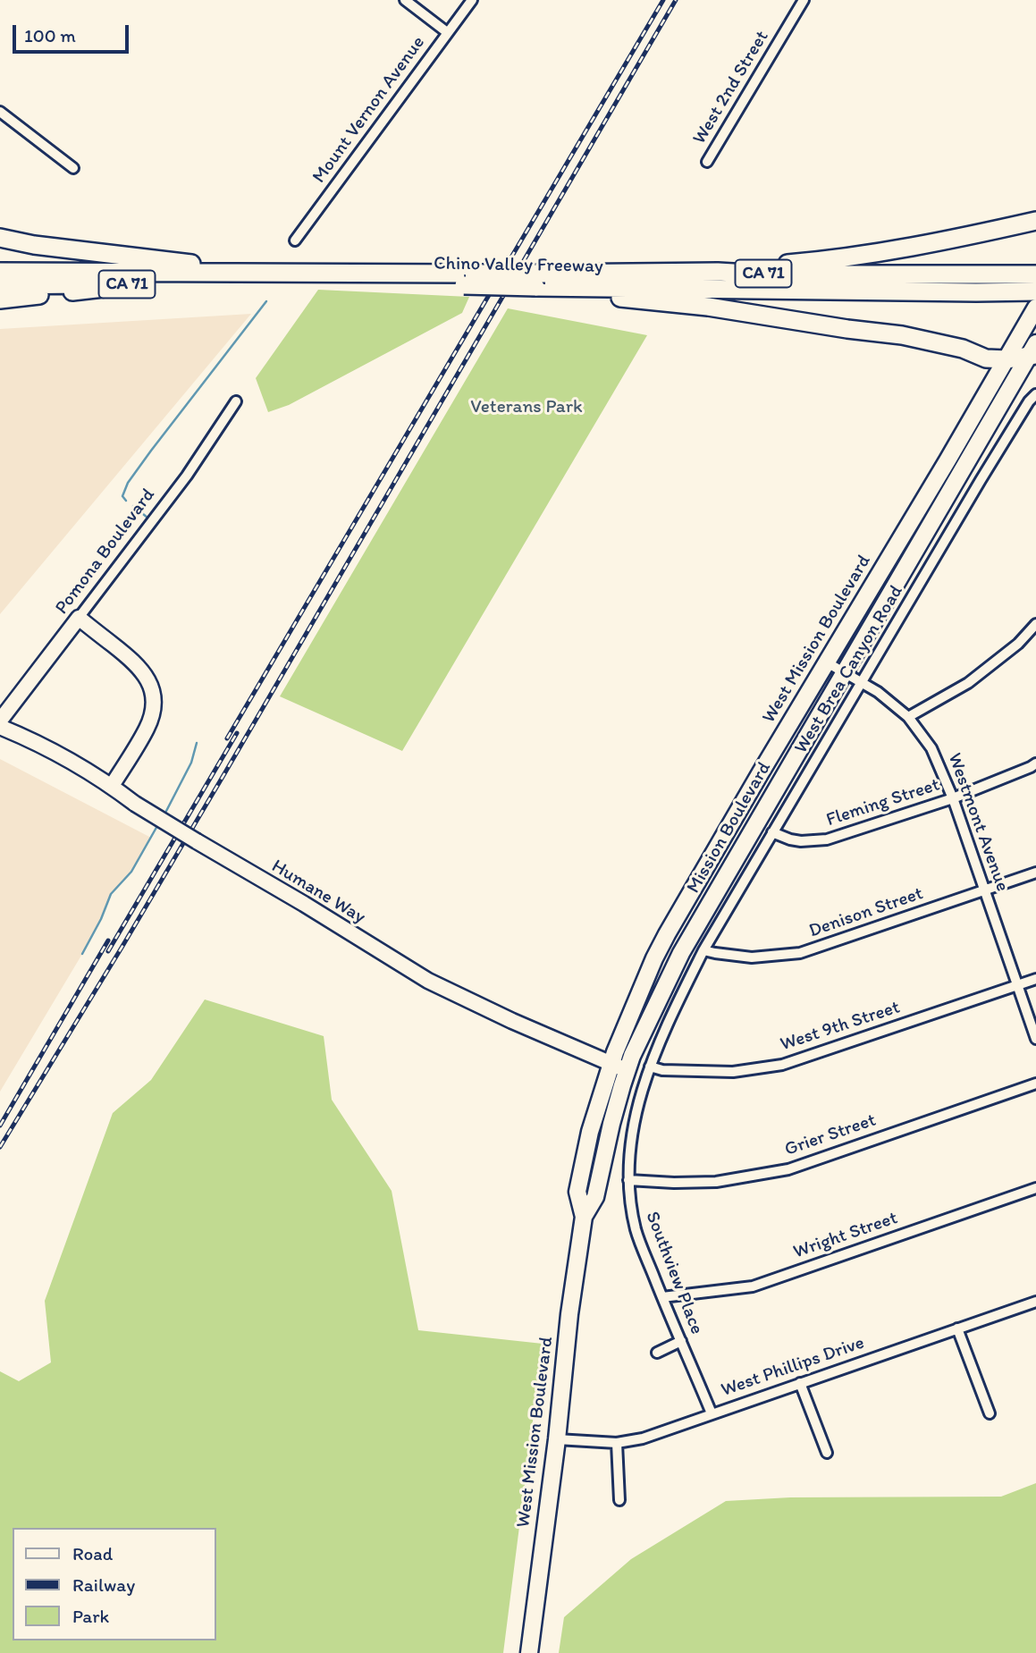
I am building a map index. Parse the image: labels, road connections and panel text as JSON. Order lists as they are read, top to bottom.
{
  "streets": {
    "highway": ["Chino Valley Freeway", "CA 71"],
    "main road": ["West Mission Boulevard", "Mission Boulevard"],
    "street": [
      "West 2nd Street",
      "Mount Vernon Avenue",
      "Pomona Boulevard",
      "West Brea Canyon Road",
      "Fleming Street",
      "Westmont Avenue",
      "Humane Way",
      "Denison Street",
      "West 9th Street",
      "Grier Street",
      "Wright Street",
      "Southview Place",
      "West Phillips Drive"
    ]
  },
  "crossings": [
    ["West Mission Boulevard", "Westmont Avenue"],
    ["West Mission Boulevard", "Mission Boulevard"],
    ["West Mission Boulevard", "Humane Way"],
    ["West Mission Boulevard", "West Phillips Drive"],
    ["West Brea Canyon Road", "Fleming Street"],
    ["West Brea Canyon Road", "Westmont Avenue"],
    ["West Brea Canyon Road", "Denison Street"],
    ["West Brea Canyon Road", "West 9th Street"],
    ["West Brea Canyon Road", "Southview Place"],
    ["Fleming Street", "Westmont Avenue"],
    ["Westmont Avenue", "Mission Boulevard"],
    ["Westmont Avenue", "Denison Street"],
    ["Westmont Avenue", "West 9th Street"],
    ["Mission Boulevard", "Humane Way"],
    ["West 9th Street", "Southview Place"],
    ["Grier Street", "Southview Place"],
    ["Wright Street", "Southview Place"],
    ["Southview Place", "West Phillips Drive"]
  ],
  "parks": ["Veterans Park"],
  "legend": ["Road", "Railway", "Park"],
  "scale_bar": "100 m"
}
